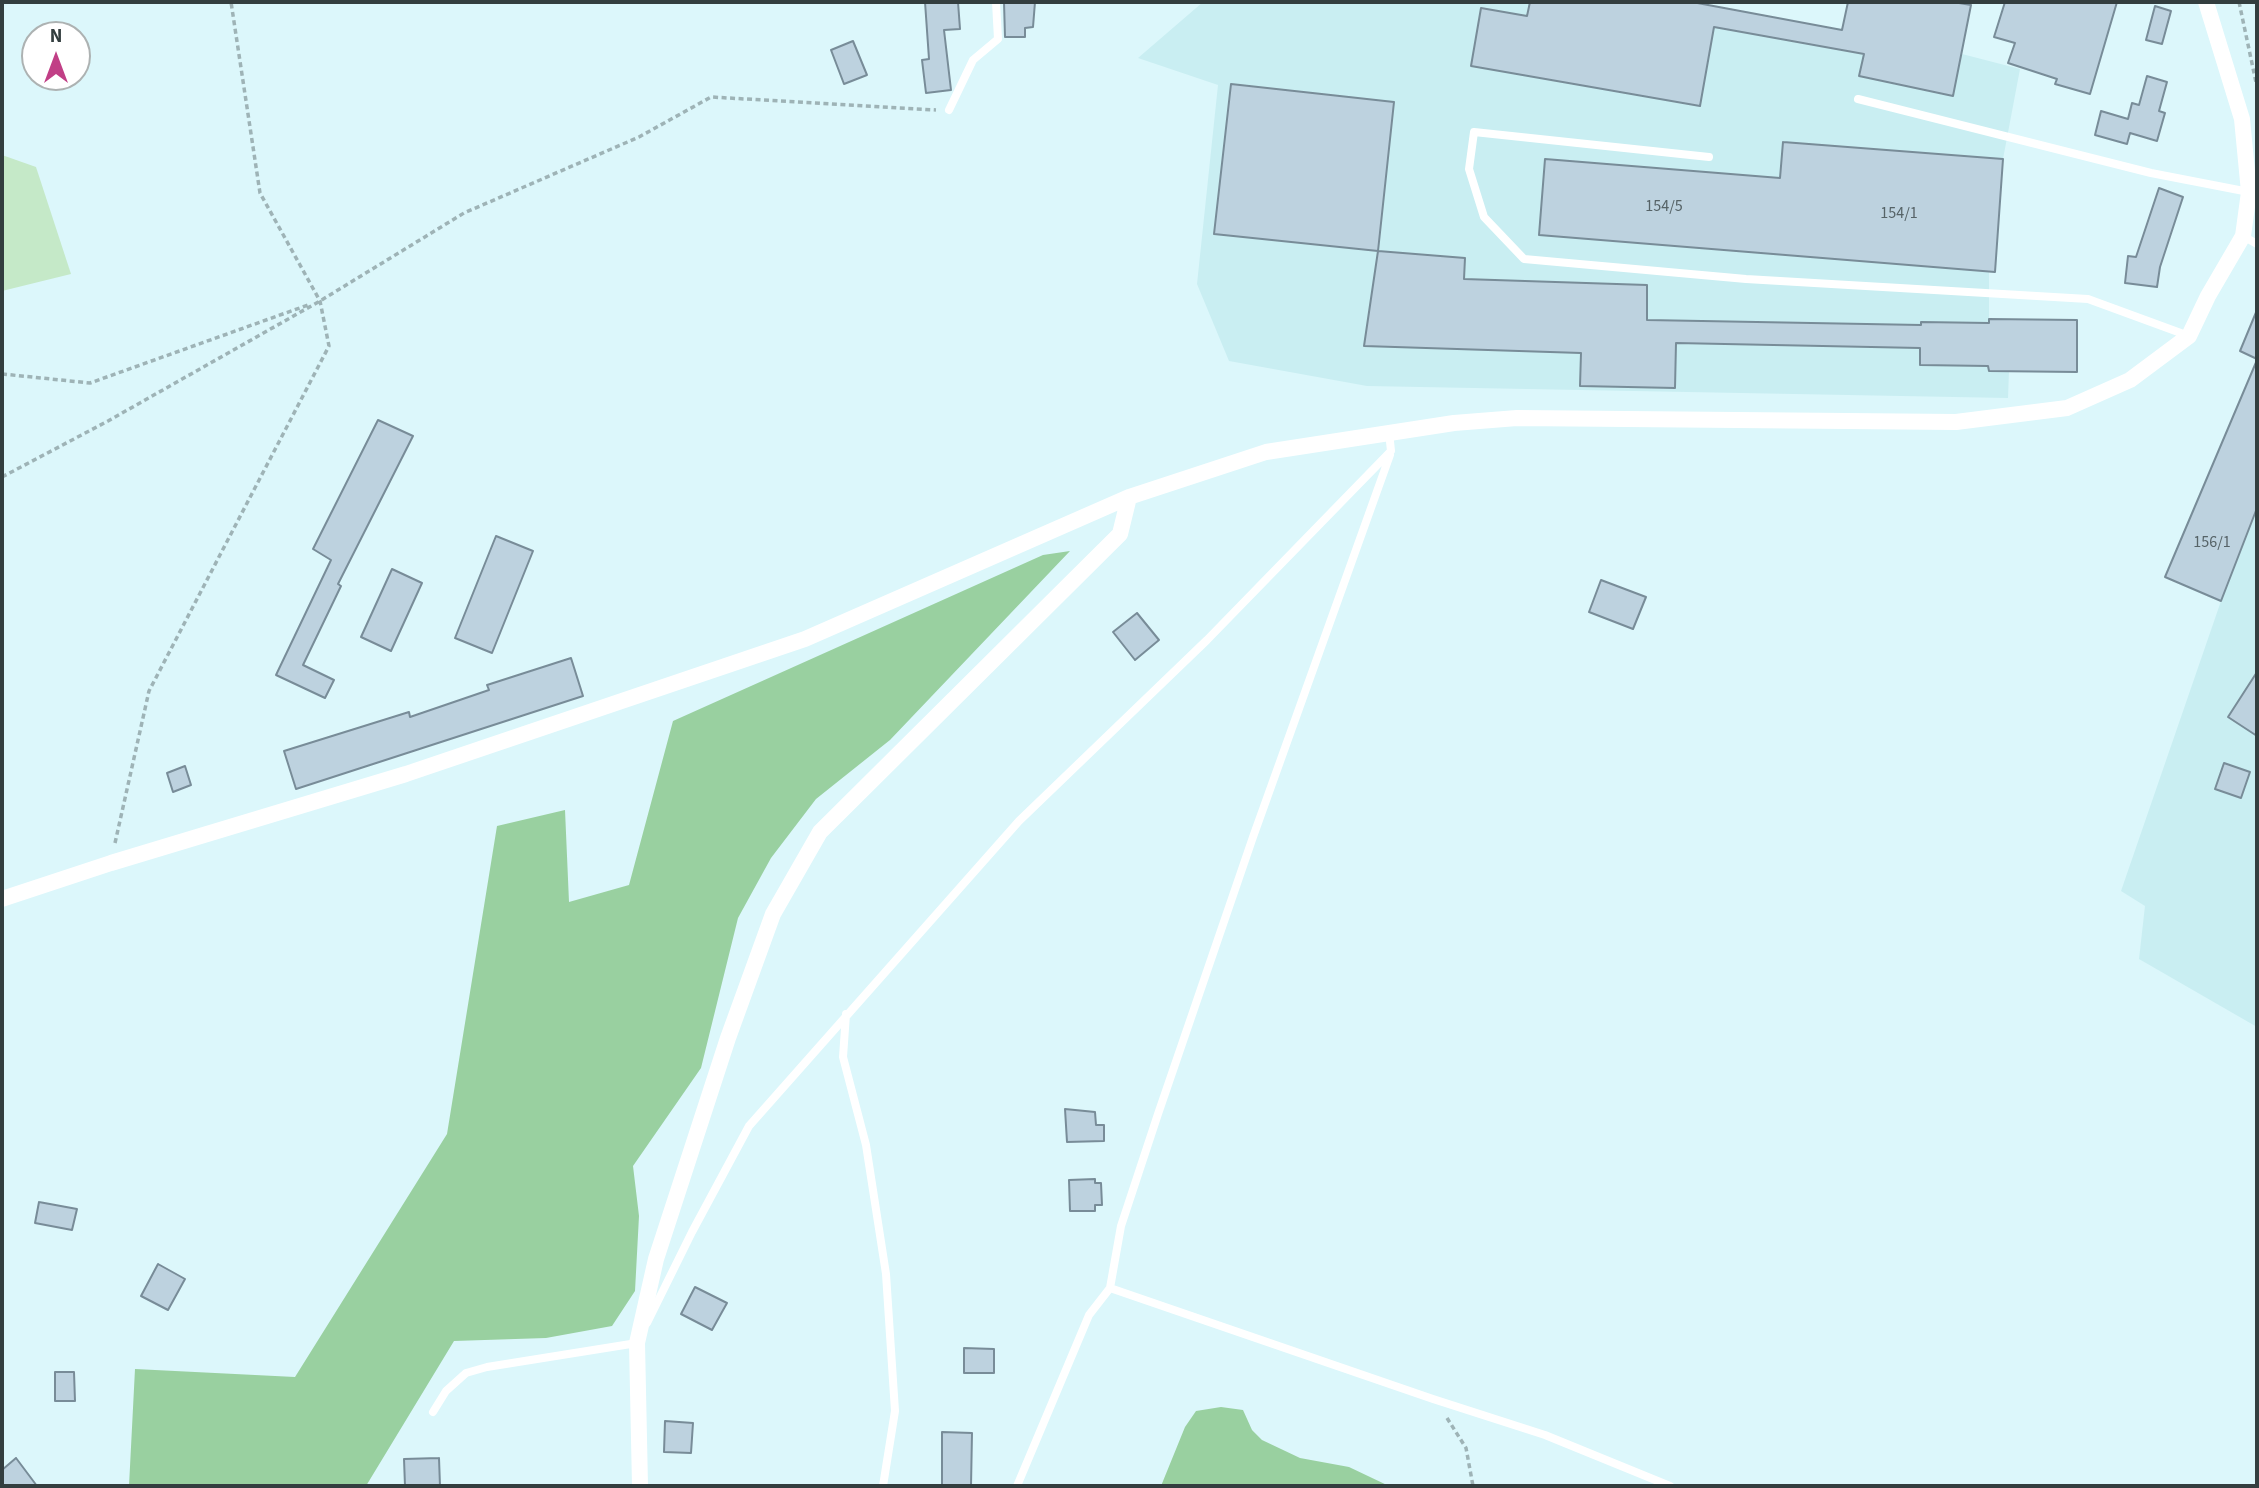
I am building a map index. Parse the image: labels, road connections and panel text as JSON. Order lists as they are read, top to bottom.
{
  "house_numbers": ["154/5", "154/1", "156/1"],
  "north": "top"
}
